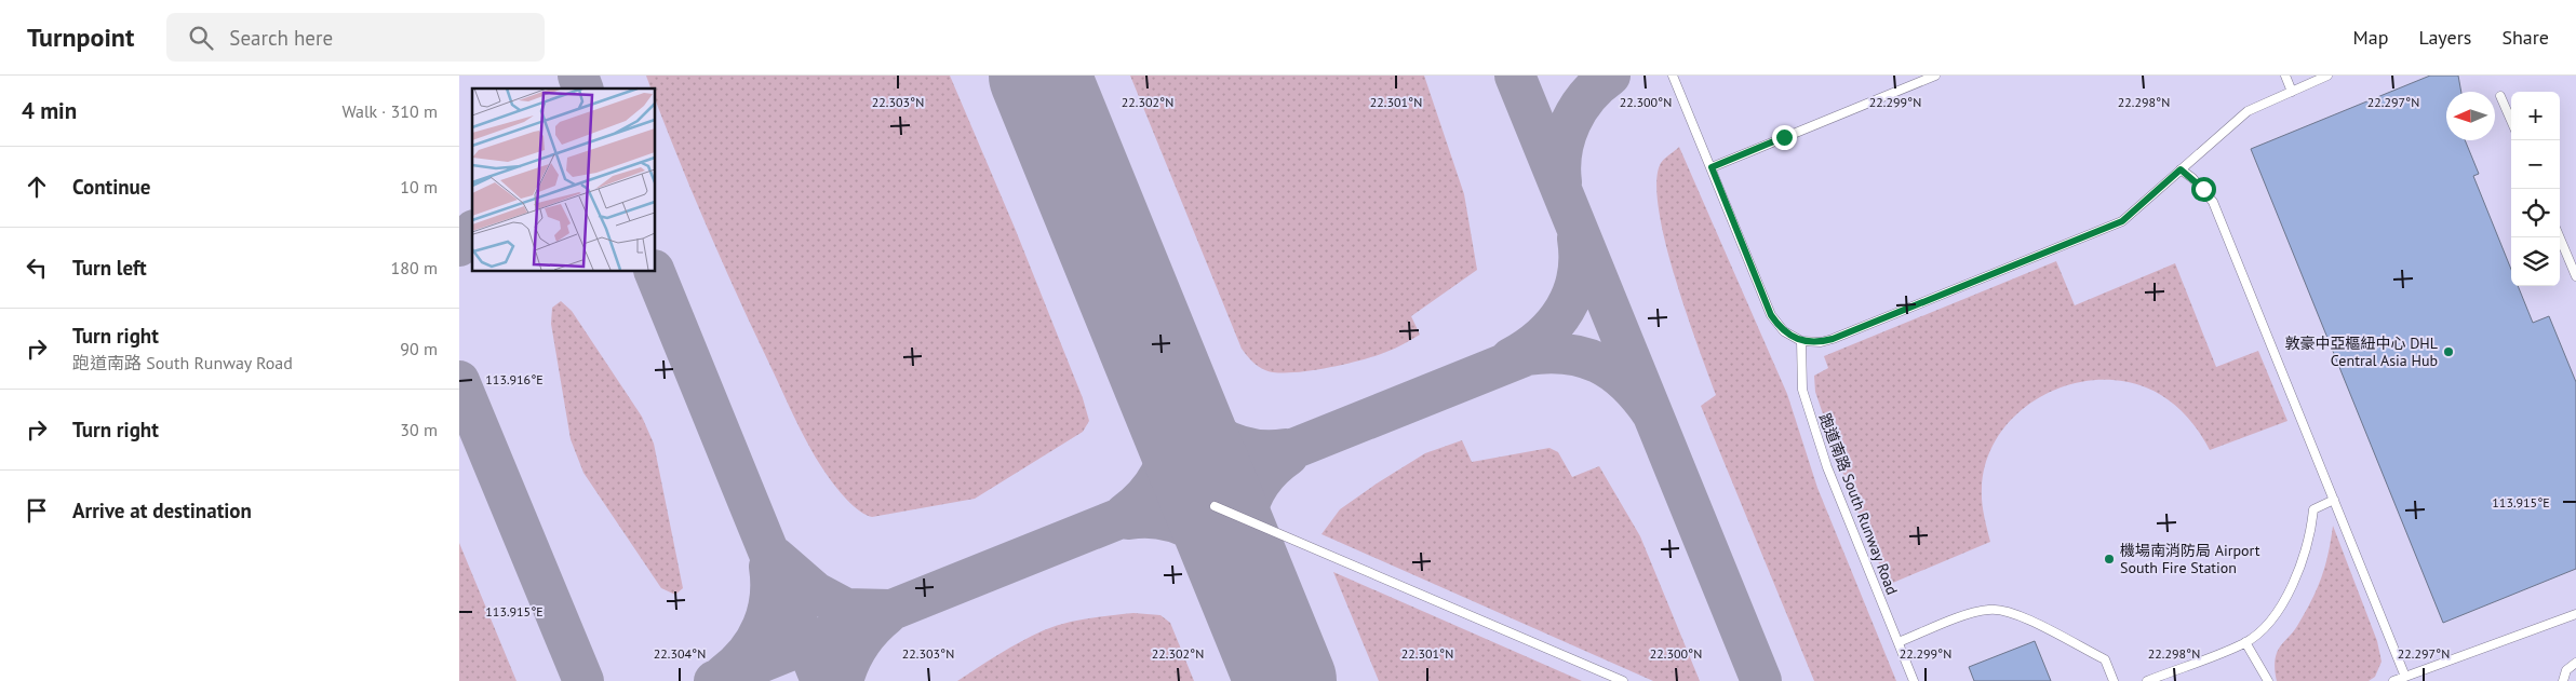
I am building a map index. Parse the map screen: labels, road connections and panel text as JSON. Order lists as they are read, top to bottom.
{
  "streets": {
    "lane": ["跑道南路 South Runway Road"]
  },
  "places": ["敦豪中亞樞紐中心 DHL Central Asia Hub", "機場南消防局 Airport South Fire Station"],
  "north": "left",
  "page": {
    "header": "Turnpoint",
    "search": "Search here",
    "nav": ["Map", "Layers", "Share"],
    "heading": ["4 min", "Walk · 310 m"],
    "map_buttons": ["+", "−"],
    "list": [
      ["Continue", "10 m"],
      ["Turn left", "180 m"],
      ["Turn right", "跑道南路 South Runway Road", "90 m"],
      ["Turn right", "30 m"],
      "Arrive at destination"
    ]
  },
  "coordinates": [
    "22.303°N",
    "22.302°N",
    "22.301°N",
    "22.300°N",
    "22.299°N",
    "22.298°N",
    "22.297°N",
    "113.916°E",
    "113.915°E",
    "22.304°N"
  ]
}
